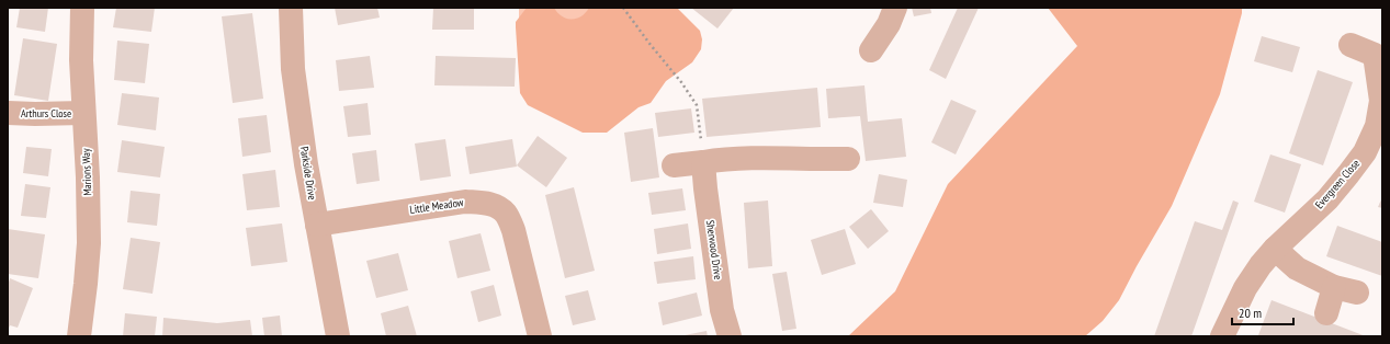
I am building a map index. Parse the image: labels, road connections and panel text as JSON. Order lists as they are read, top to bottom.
{
  "streets": {
    "street": [
      "Arthurs Close",
      "Marions Way",
      "Parkside Drive",
      "Evergreen Close",
      "Little Meadow",
      "Sherwood Drive"
    ]
  },
  "crossings": [
    ["Arthurs Close", "Marions Way"],
    ["Parkside Drive", "Little Meadow"]
  ],
  "scale_bar": "20 m"
}
